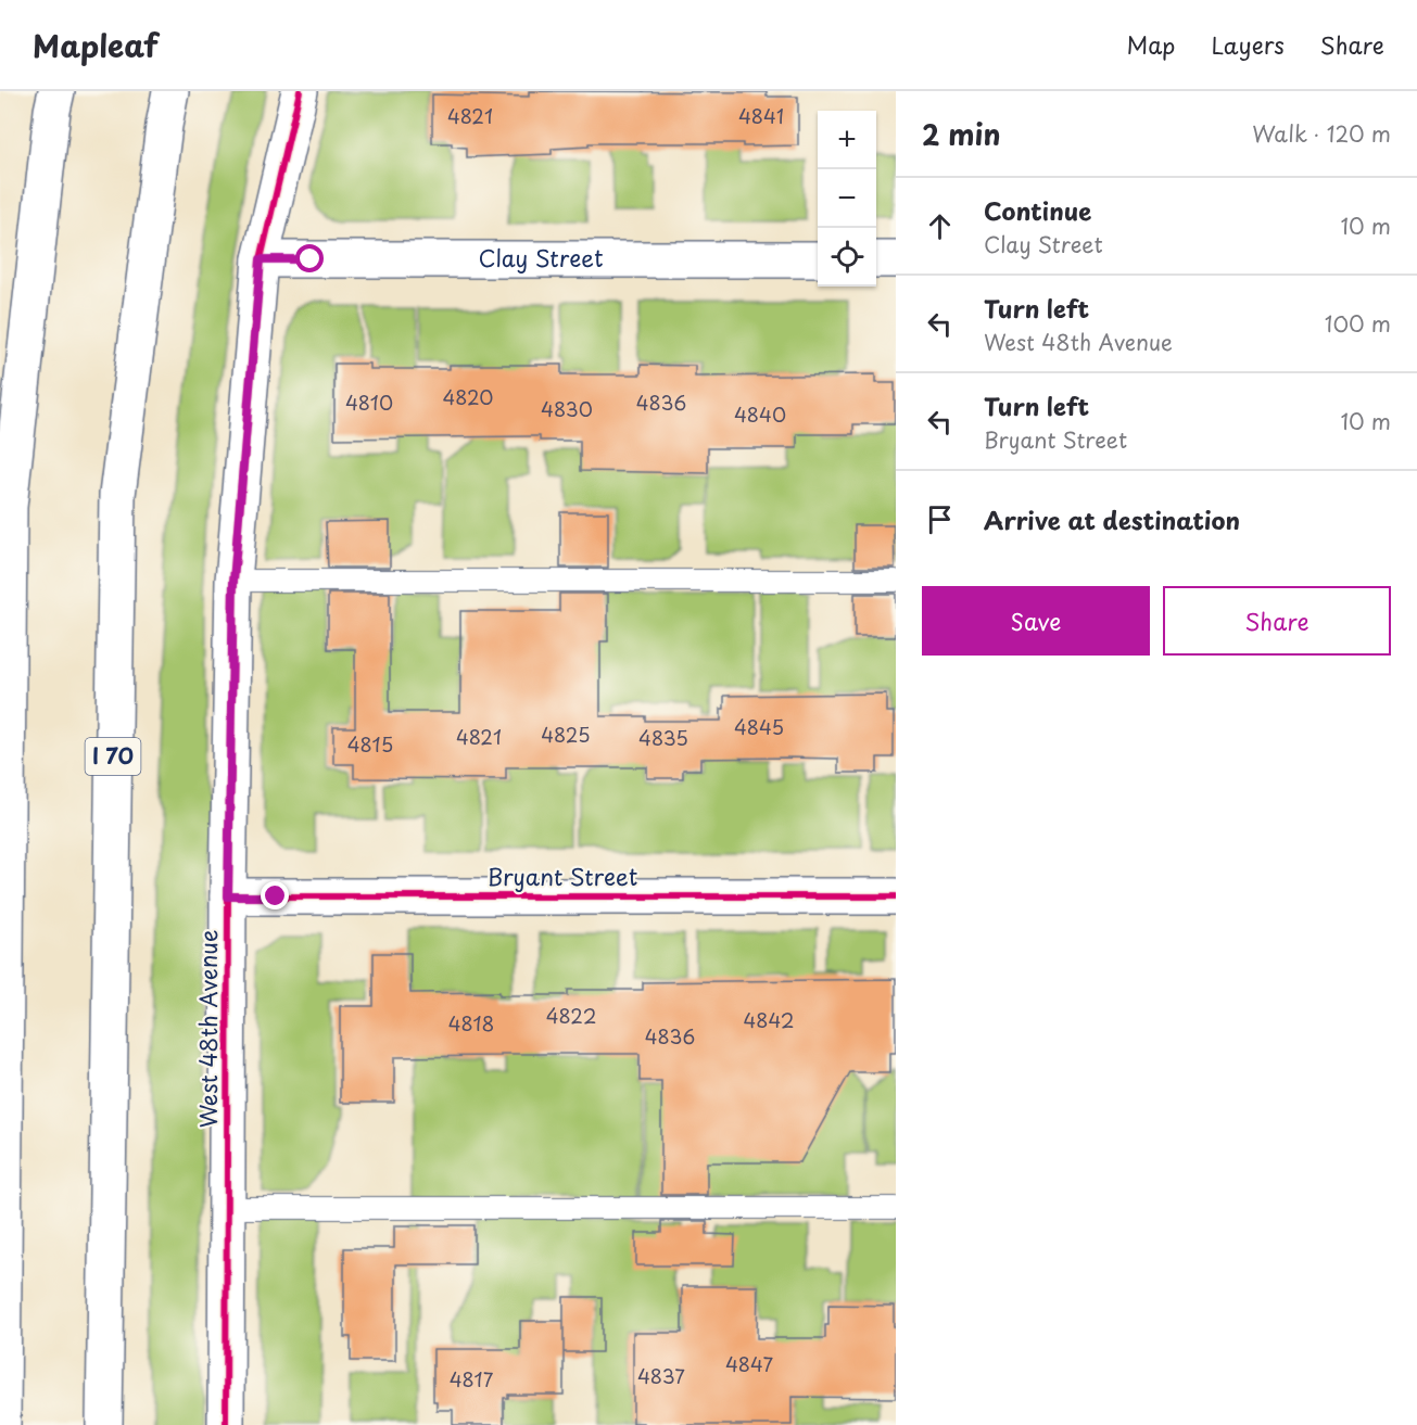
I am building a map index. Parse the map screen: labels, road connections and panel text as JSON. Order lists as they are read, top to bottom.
{
  "streets": {
    "main road": [
      "Clay Street",
      "I 70",
      "Bryant Street",
      "West 48th Avenue"
    ]
  },
  "crossings": [
    ["Clay Street", "West 48th Avenue"],
    ["Bryant Street", "West 48th Avenue"]
  ],
  "house_numbers": [
    "4821",
    "4841",
    "4820",
    "4810",
    "4836",
    "4830",
    "4840",
    "4845",
    "4825",
    "4821",
    "4835",
    "4815",
    "4822",
    "4842",
    "4818",
    "4836",
    "4847",
    "4837",
    "4817"
  ],
  "page": {
    "header": "Mapleaf",
    "nav": ["Map", "Layers", "Share"],
    "heading": ["2 min", "Walk · 120 m"],
    "map_buttons": ["+", "−"],
    "list": [
      ["Continue", "Clay Street", "10 m"],
      ["Turn left", "West 48th Avenue", "100 m"],
      ["Turn left", "Bryant Street", "10 m"],
      "Arrive at destination"
    ],
    "buttons": ["Save", "Share"]
  }
}
